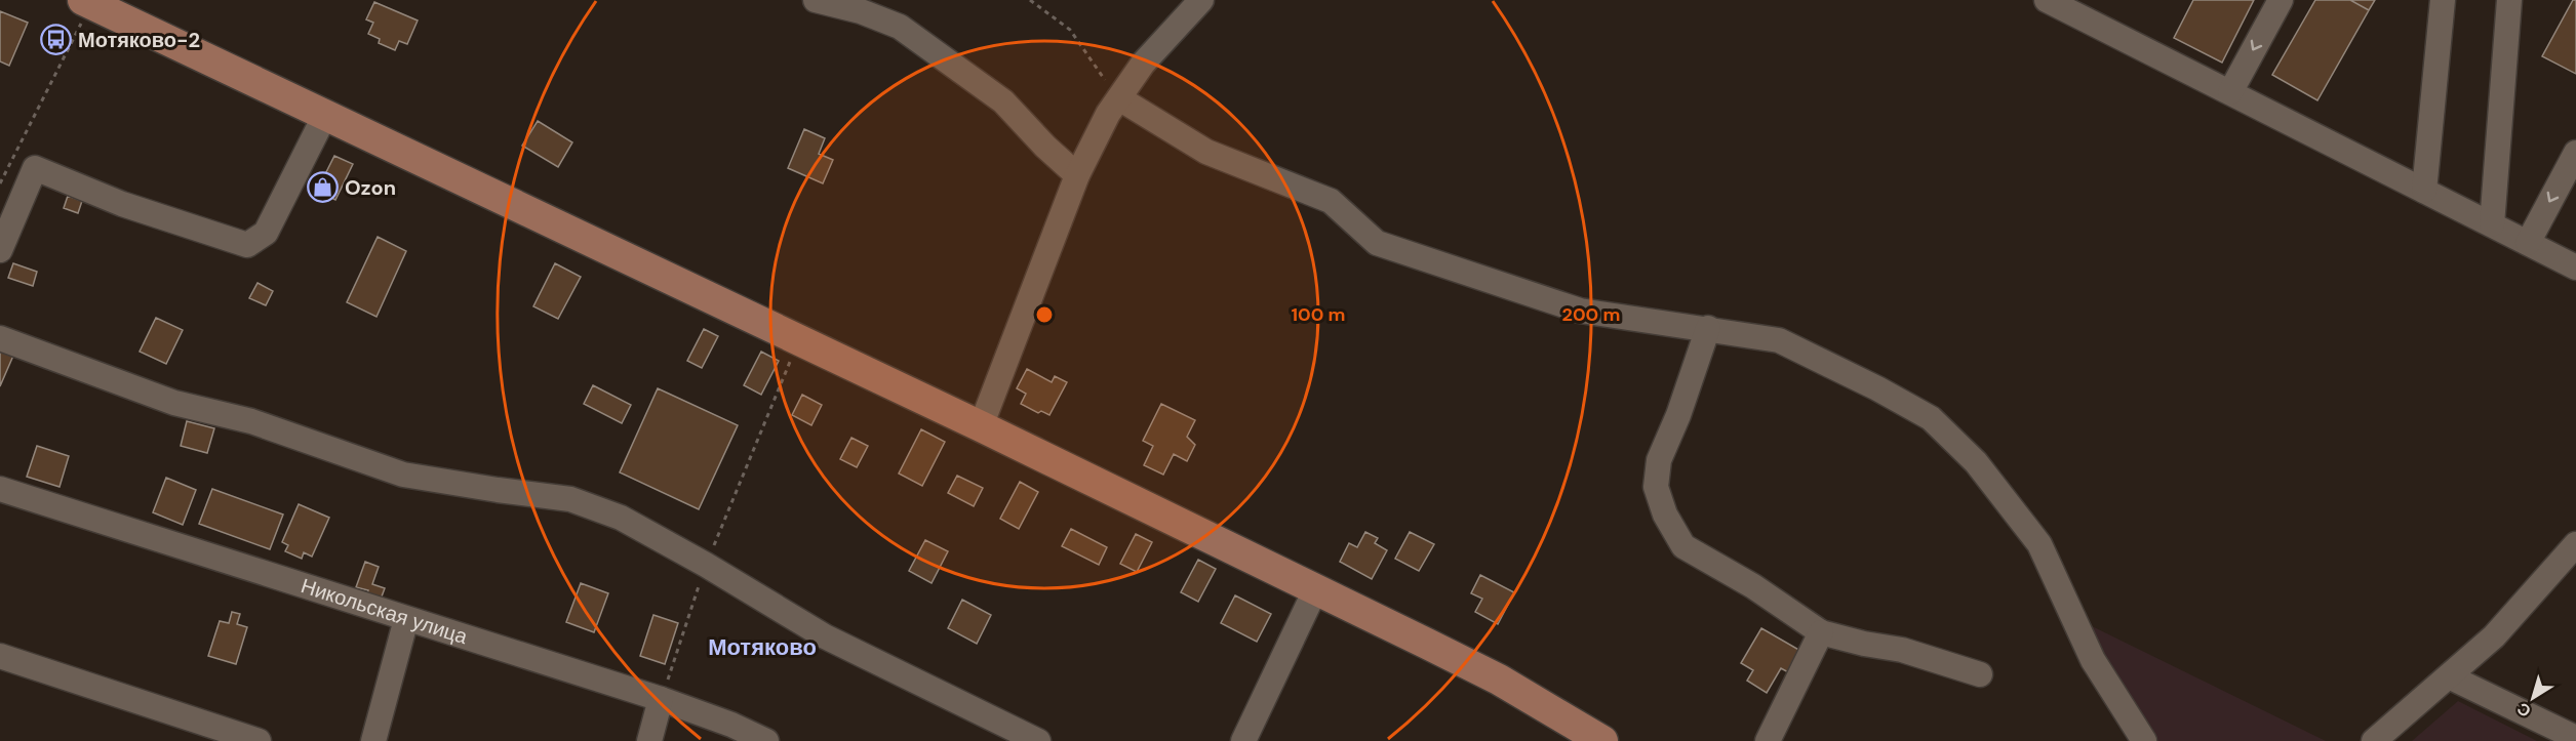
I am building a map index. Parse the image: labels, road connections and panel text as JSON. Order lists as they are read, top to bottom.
{
  "streets": {
    "street": ["Никольская улица"]
  },
  "districts": ["Мотяково"],
  "places": {
    "bus stop": ["Мотяково-2"],
    "shop": ["Ozon"]
  },
  "north": "bottom left",
  "rings": ["100 m", "200 m"]
}
